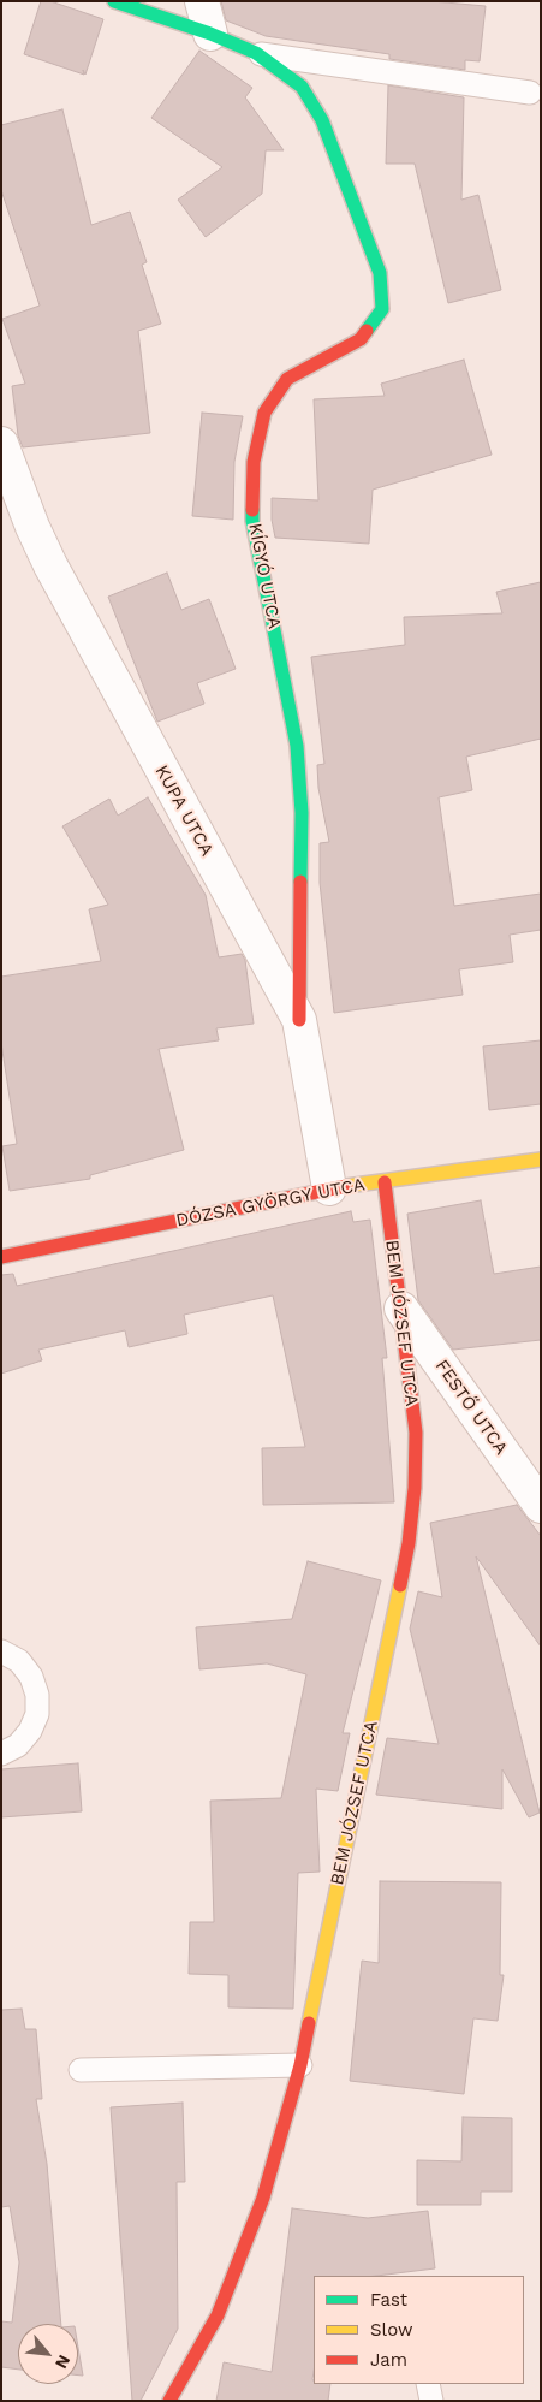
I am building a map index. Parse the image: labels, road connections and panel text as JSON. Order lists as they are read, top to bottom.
{
  "streets": {
    "street": [
      "KÍGYÓ UTCA",
      "KUPA UTCA",
      "DÓZSA GYÖRGY UTCA",
      "BEM JÓZSEF UTCA",
      "FESTŐ UTCA"
    ]
  },
  "crossings": [
    ["KÍGYÓ UTCA", "KUPA UTCA"],
    ["KUPA UTCA", "DÓZSA GYÖRGY UTCA"],
    ["DÓZSA GYÖRGY UTCA", "BEM JÓZSEF UTCA"],
    ["BEM JÓZSEF UTCA", "FESTŐ UTCA"]
  ],
  "legend": ["Fast", "Slow", "Jam"],
  "north": "bottom right"
}
